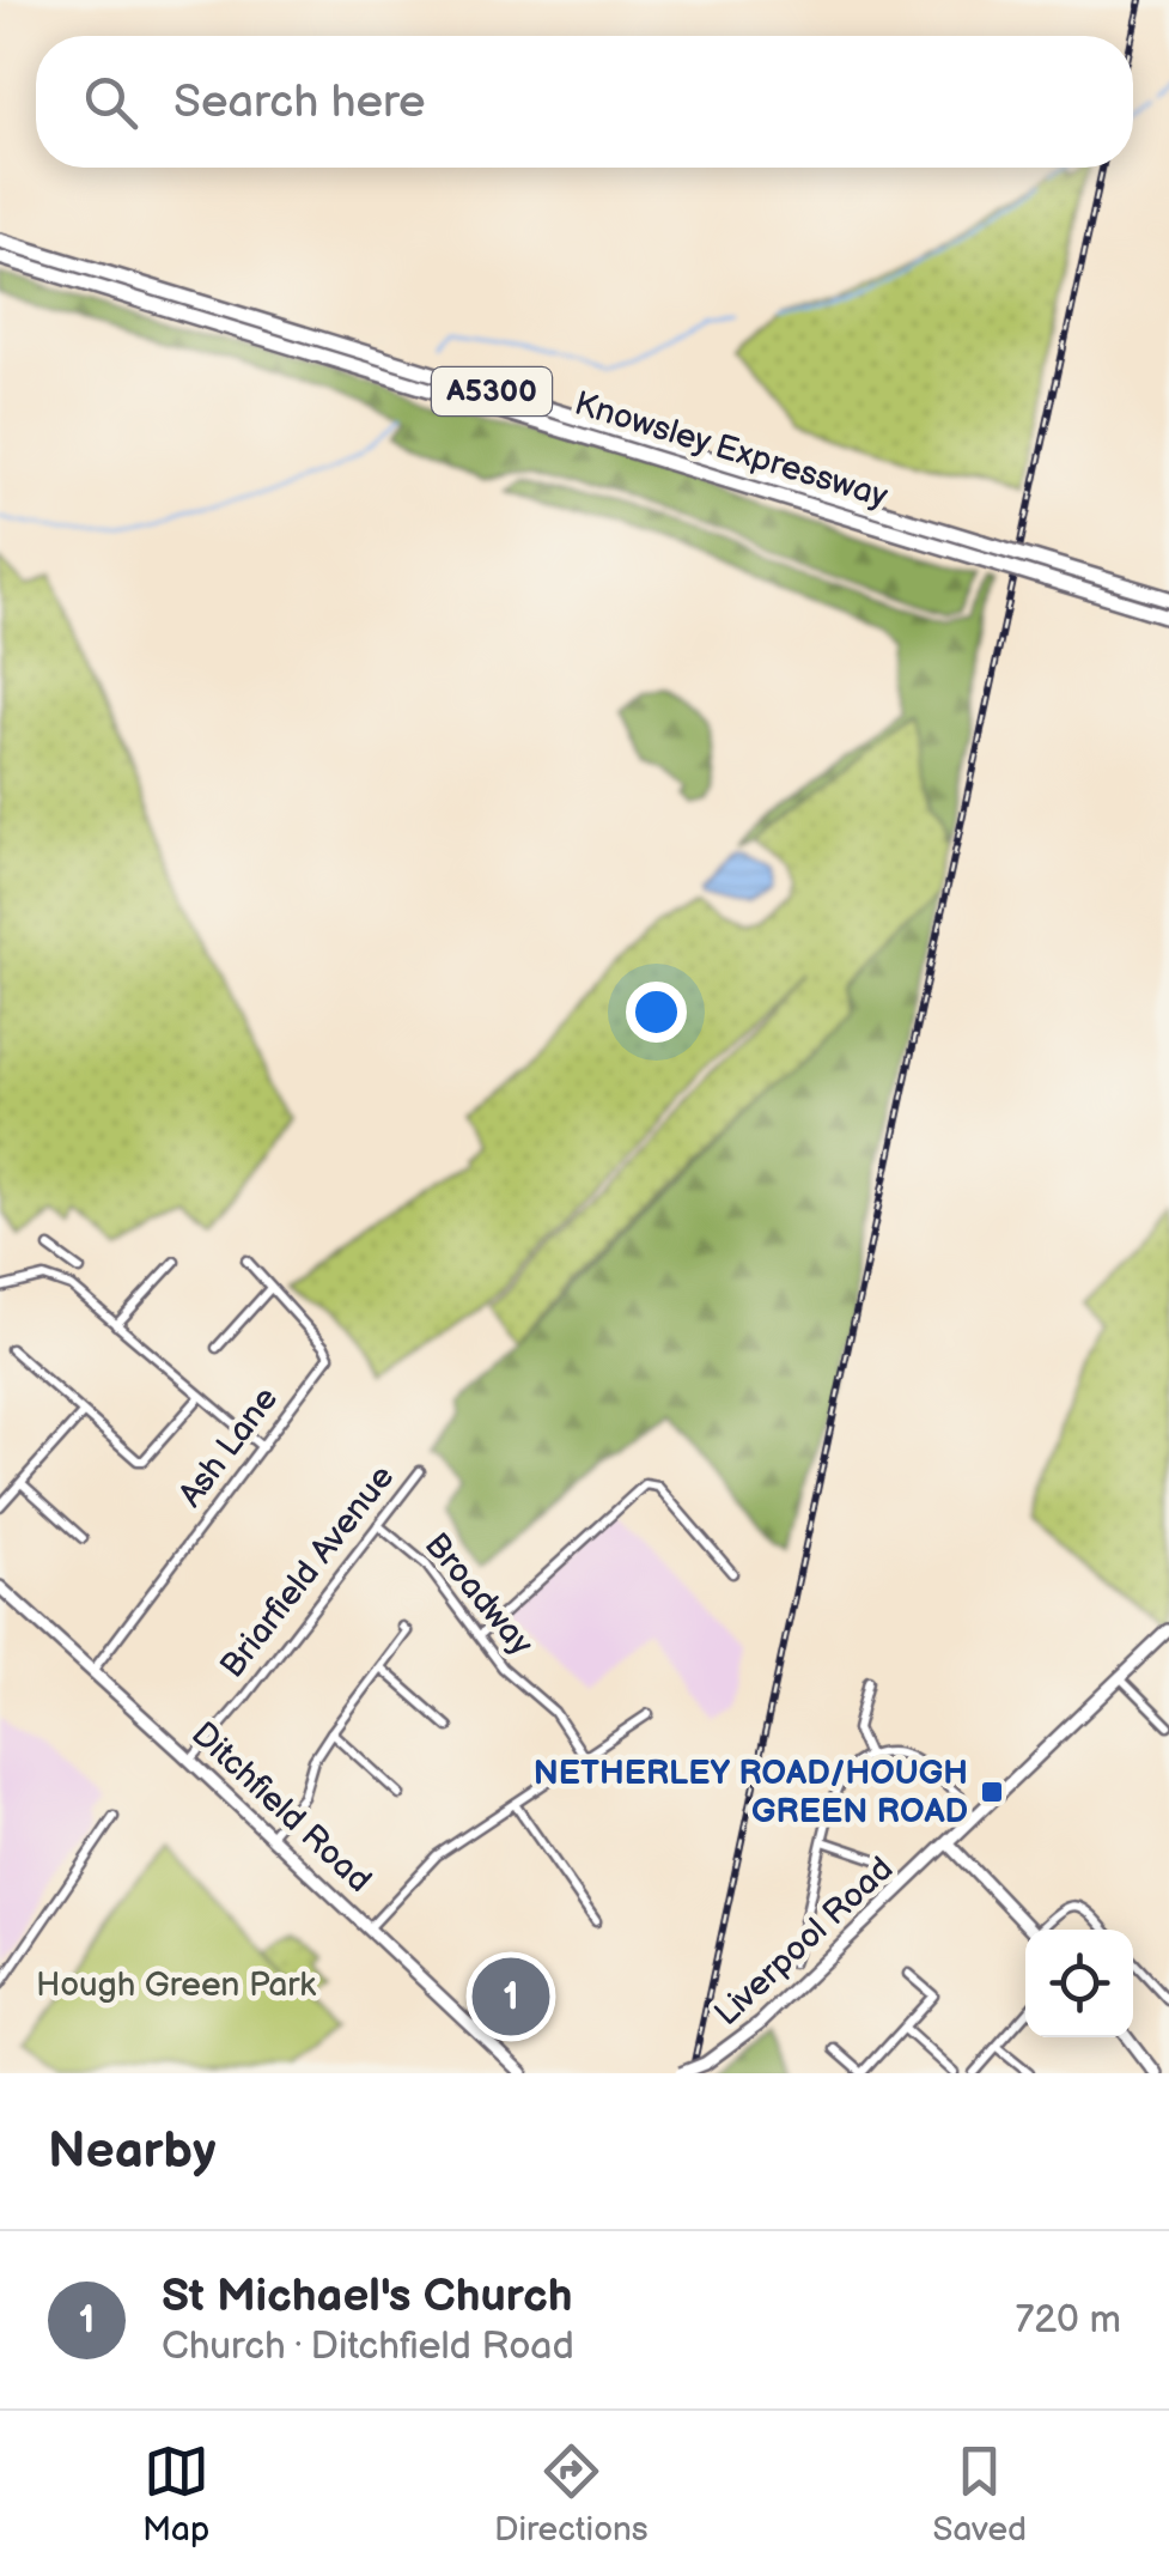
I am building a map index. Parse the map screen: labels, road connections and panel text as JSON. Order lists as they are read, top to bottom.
{
  "streets": {
    "highway": ["A5300", "Knowsley Expressway"],
    "street": [
      "Ash Lane",
      "Briarfield Avenue",
      "Broadway",
      "Ditchfield Road",
      "Liverpool Road"
    ]
  },
  "crossings": [
    ["Ash Lane", "Ditchfield Road"],
    ["Briarfield Avenue", "Broadway"],
    ["Briarfield Avenue", "Ditchfield Road"]
  ],
  "parks": ["Hough Green Park"],
  "places": {
    "transit": ["NETHERLEY ROAD/HOUGH GREEN ROAD"]
  },
  "page": {
    "search": "Search here",
    "pins": "1",
    "heading": "Nearby",
    "list": [
      {
        "mark": "1",
        "name": "St Michael's Church",
        "note": "Church · Ditchfield Road",
        "value": "720 m"
      }
    ],
    "nav": ["Map", "Directions", "Saved"]
  }
}
